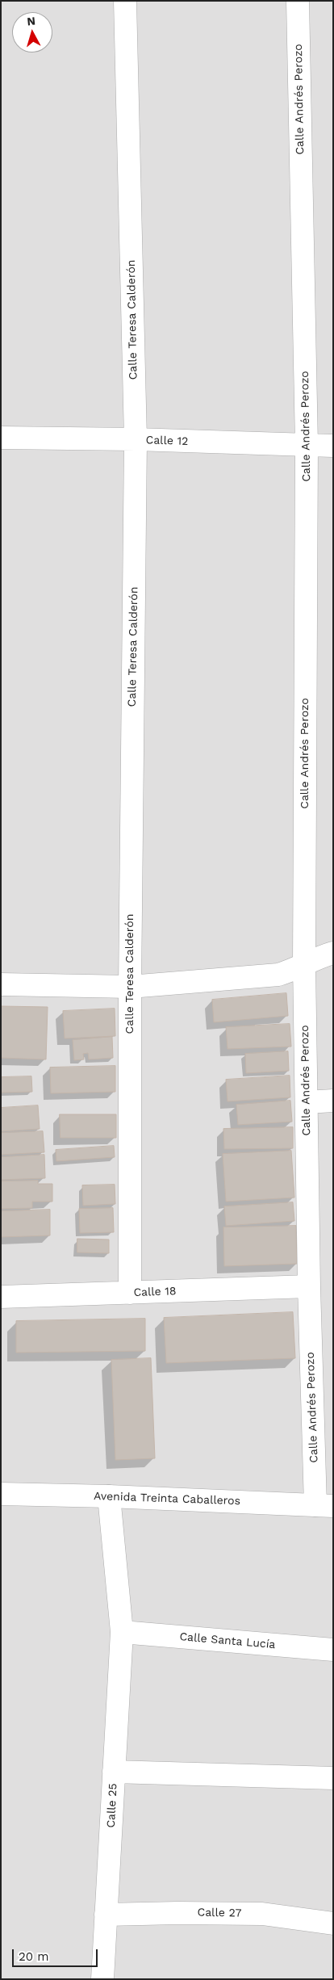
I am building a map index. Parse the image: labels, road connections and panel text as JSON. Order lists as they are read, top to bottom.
{
  "streets": {
    "street": [
      "Calle Andrés Perozo",
      "Calle Teresa Calderón",
      "Calle 12",
      "Calle 18",
      "Avenida Treinta Caballeros",
      "Calle Santa Lucía",
      "Calle 25",
      "Calle 27"
    ]
  },
  "crossings": [
    ["Calle Andrés Perozo", "Calle 12"],
    ["Calle Andrés Perozo", "Calle 18"],
    ["Calle Andrés Perozo", "Avenida Treinta Caballeros"],
    ["Calle Teresa Calderón", "Calle 12"],
    ["Calle Teresa Calderón", "Calle 18"],
    ["Avenida Treinta Caballeros", "Calle 25"],
    ["Calle Santa Lucía", "Calle 25"],
    ["Calle 25", "Calle 27"]
  ],
  "scale_bar": "20 m",
  "north": "top"
}
